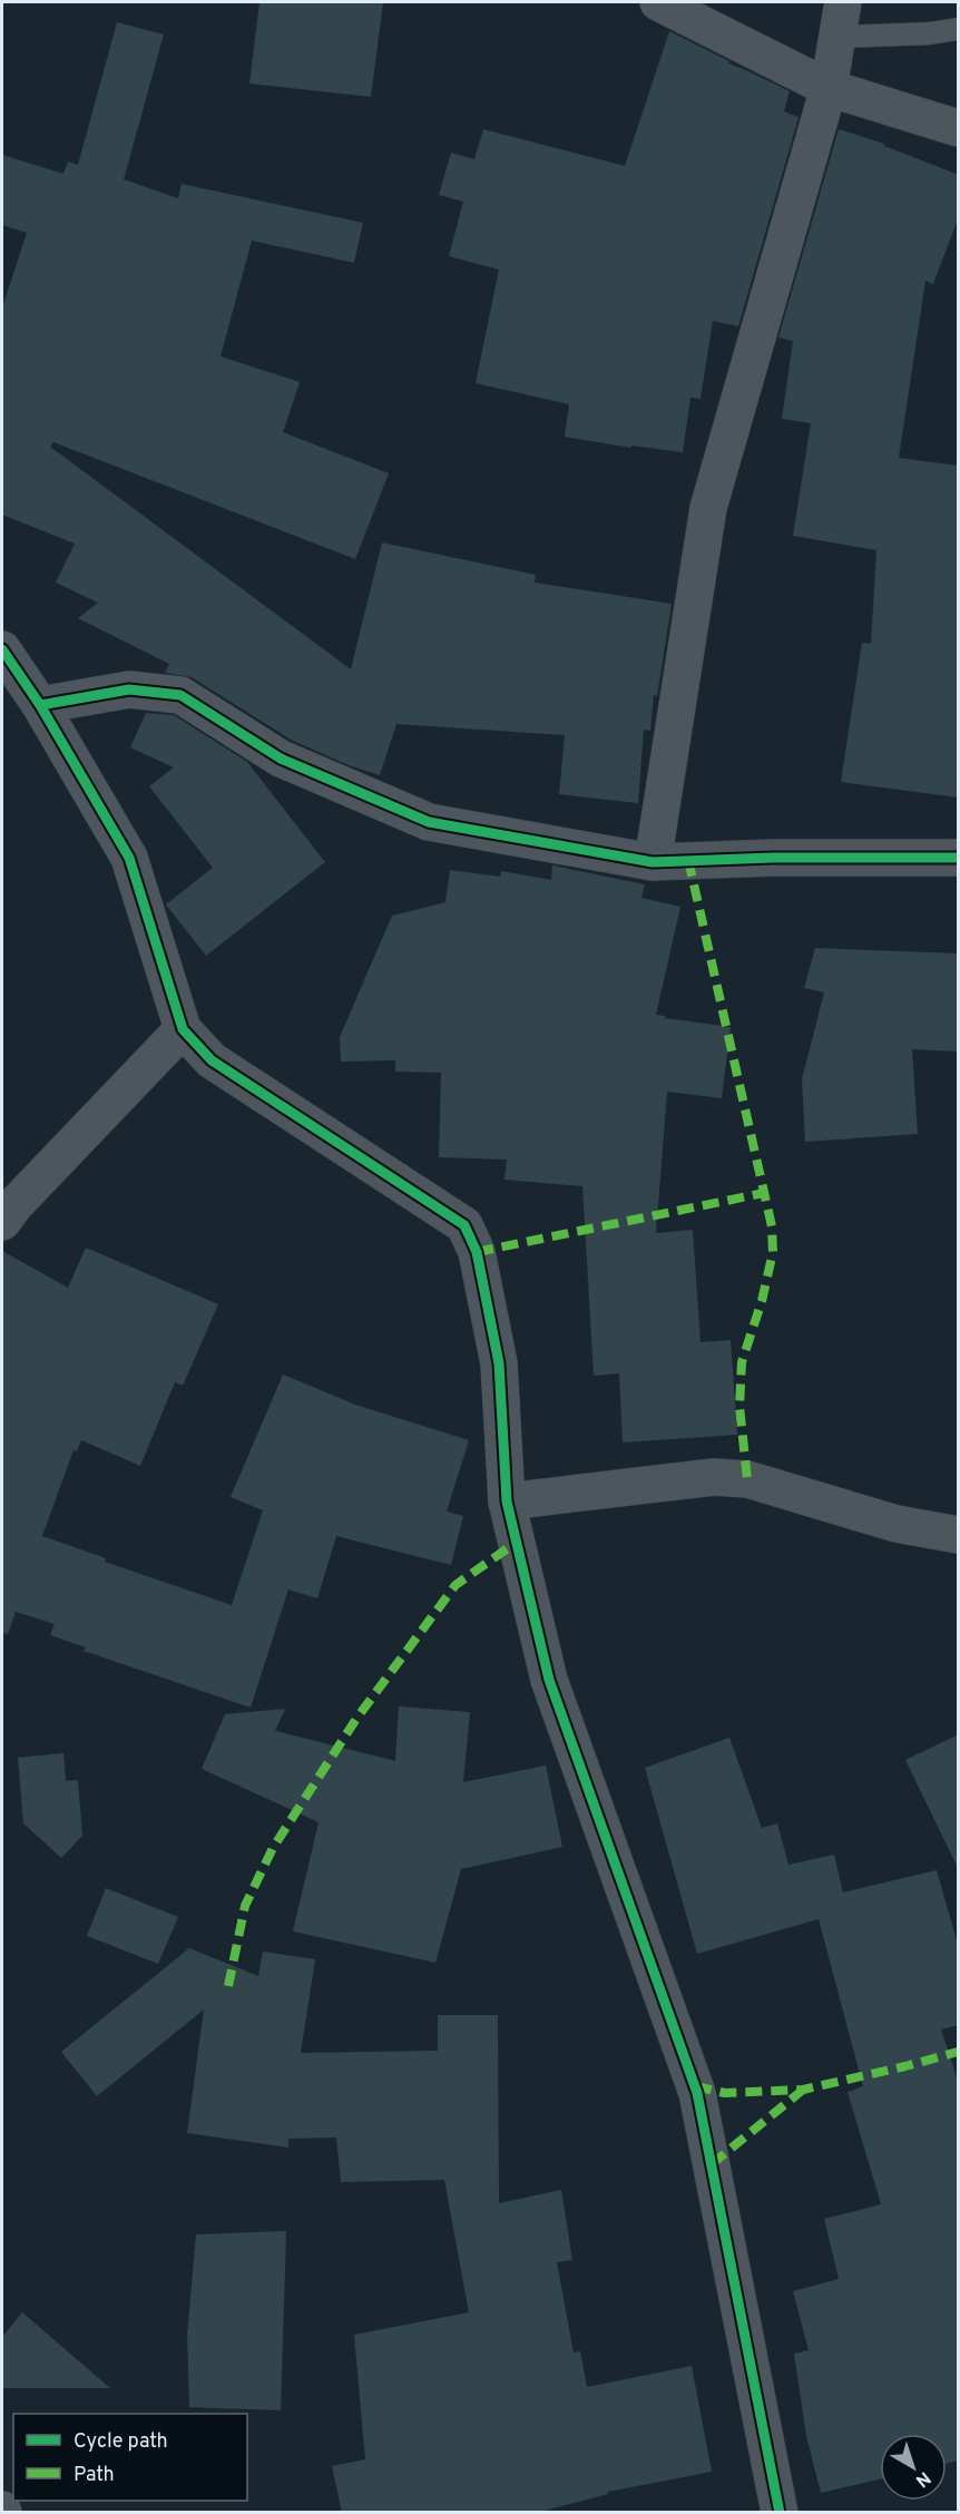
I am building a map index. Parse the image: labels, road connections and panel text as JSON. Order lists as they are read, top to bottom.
{
  "legend": ["Cycle path", "Path"],
  "north": "bottom right"
}
